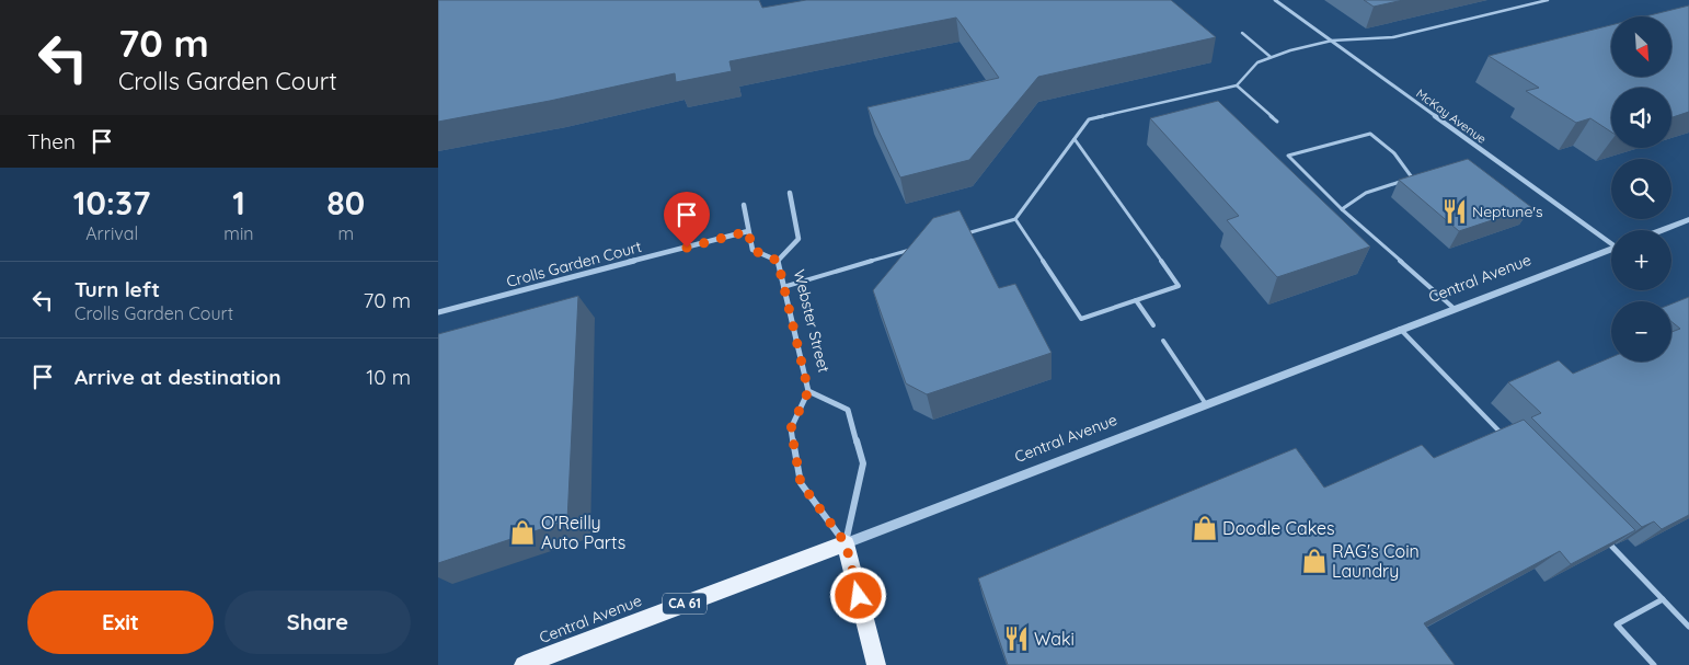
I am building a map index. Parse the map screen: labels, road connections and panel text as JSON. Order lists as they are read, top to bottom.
{
  "streets": {
    "main road": ["Central Avenue", "Webster Street", "CA 61"],
    "street": ["McKay Avenue", "Crolls Garden Court"]
  },
  "crossings": [
    ["Crolls Garden Court", "Webster Street"],
    ["Central Avenue", "Webster Street"]
  ],
  "places": {
    "restaurant": ["Neptune's", "Waki"],
    "shop": ["Doodle Cakes", "O'Reilly Auto Parts", "RAG's Coin Laundry"]
  },
  "north": "bottom right",
  "page": {
    "turn": ["70 m", "Crolls Garden Court"],
    "map_buttons": ["+", "−"],
    "then": "Then",
    "eta": [
      "10:37",
      "Arrival",
      "1",
      "min",
      "80",
      "m"
    ],
    "list": [
      {
        "name": "Turn left",
        "note": "Crolls Garden Court",
        "value": "70 m"
      },
      {
        "name": "Arrive at destination",
        "value": "10 m"
      }
    ],
    "buttons": ["Exit", "Share"]
  }
}
